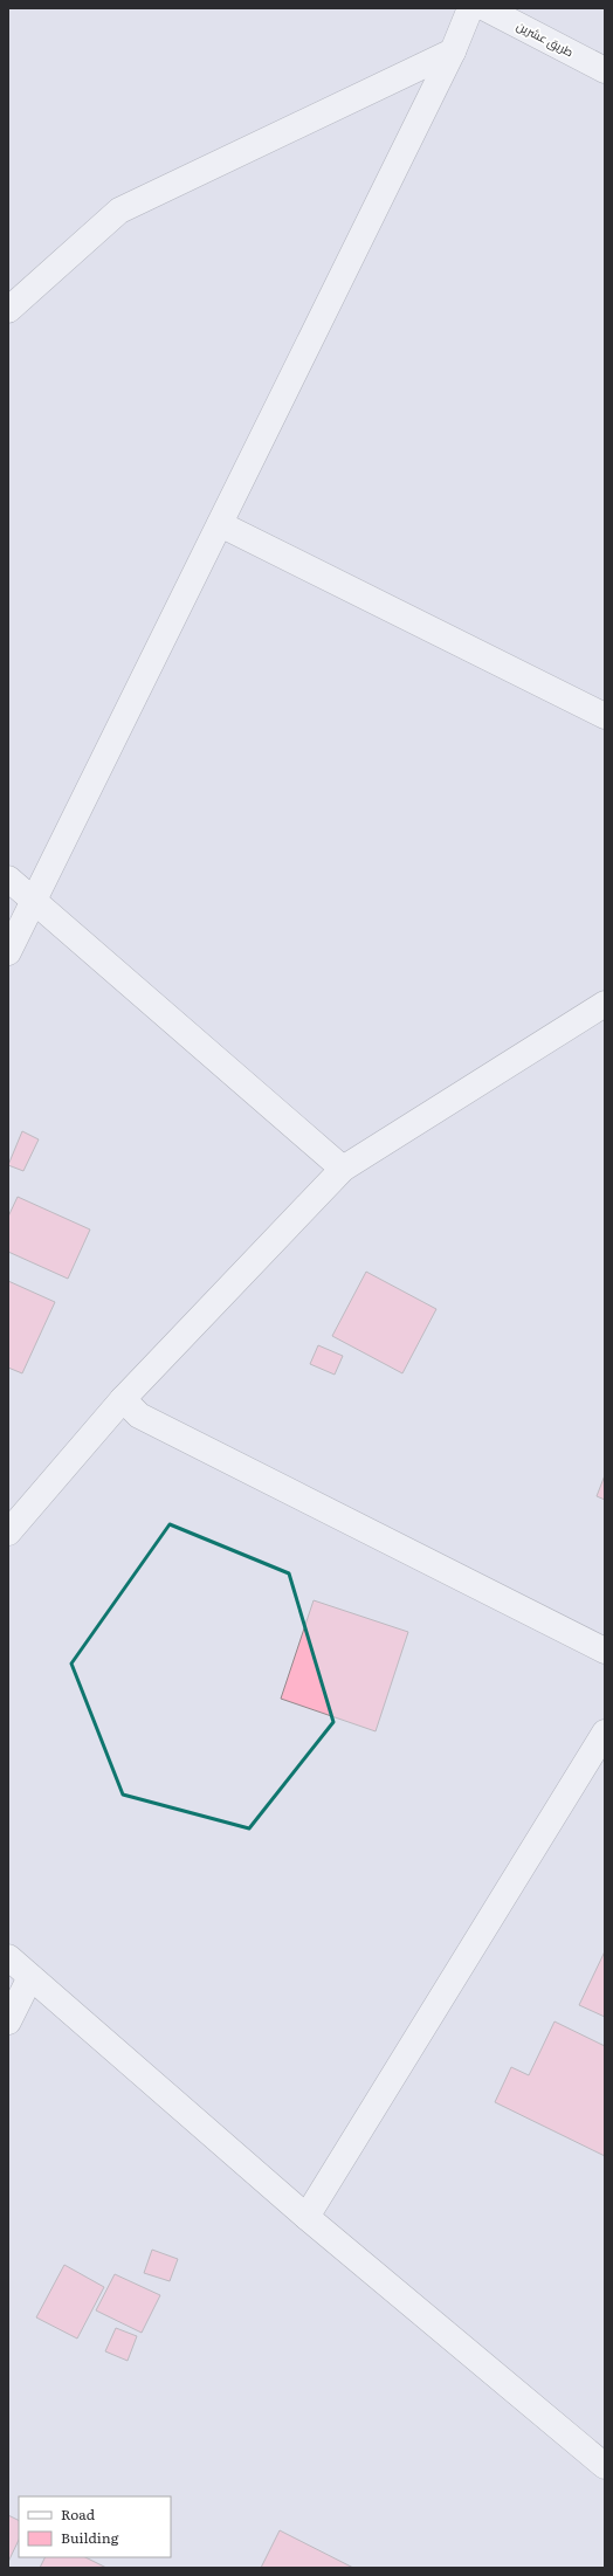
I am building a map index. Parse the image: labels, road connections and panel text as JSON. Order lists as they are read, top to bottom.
{
  "streets": {
    "street": ["طريق عشرين"]
  },
  "legend": ["Road", "Building"]
}
